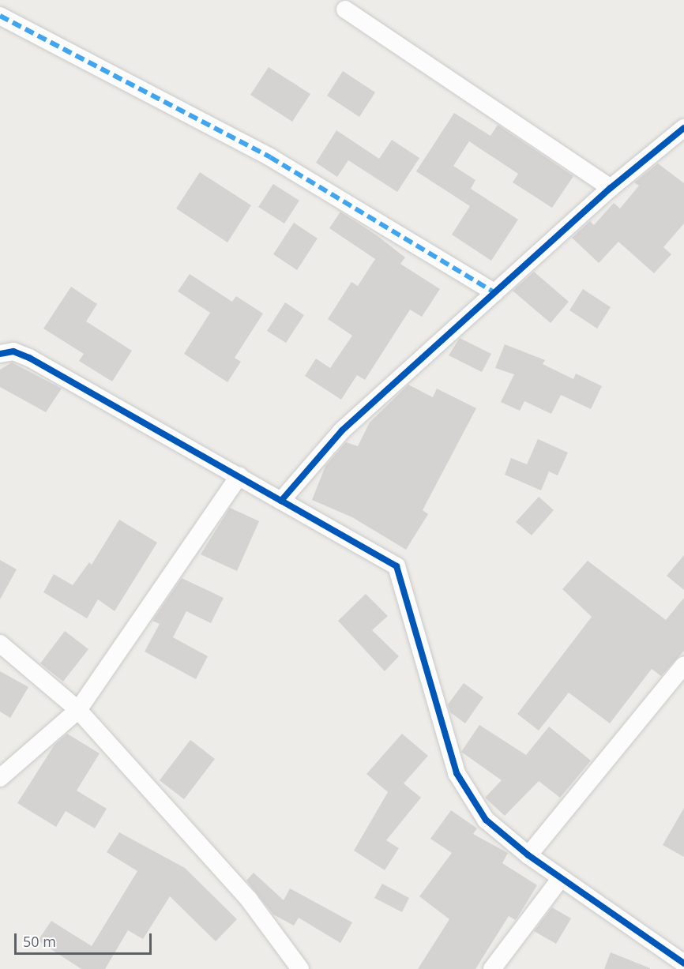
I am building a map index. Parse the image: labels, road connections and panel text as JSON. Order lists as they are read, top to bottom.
{
  "scale_bar": "50 m"
}
